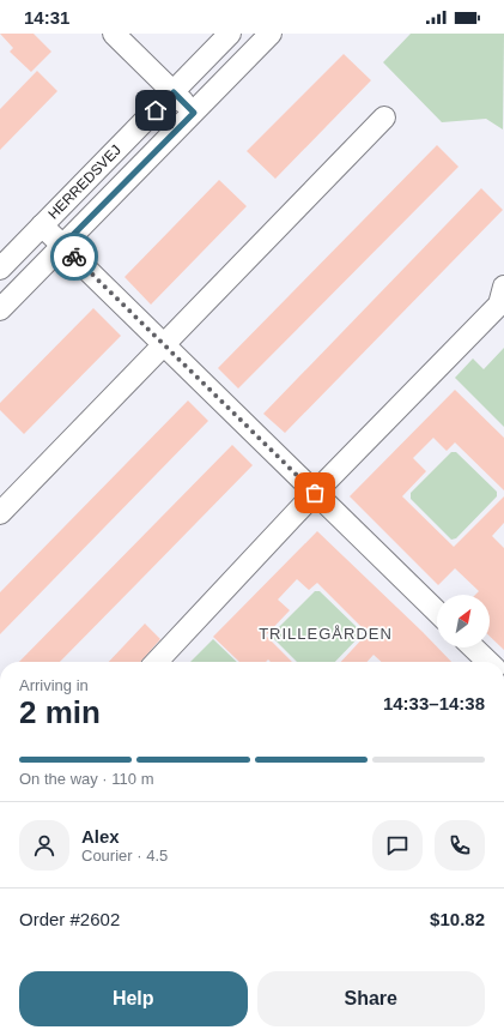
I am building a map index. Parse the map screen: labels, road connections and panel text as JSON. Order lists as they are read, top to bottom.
{
  "streets": {
    "street": ["HERREDSVEJ"]
  },
  "districts": ["TRILLEGÅRDEN"],
  "north": "top right",
  "page": {
    "status": "14:31",
    "heading": ["2 min", "Arriving in", "14:33–14:38"],
    "panel": [
      "Alex",
      "Courier · 4.5",
      "Order #2602",
      "$10.82"
    ],
    "bar": "On the way · 110 m",
    "buttons": ["Help", "Share"]
  }
}
